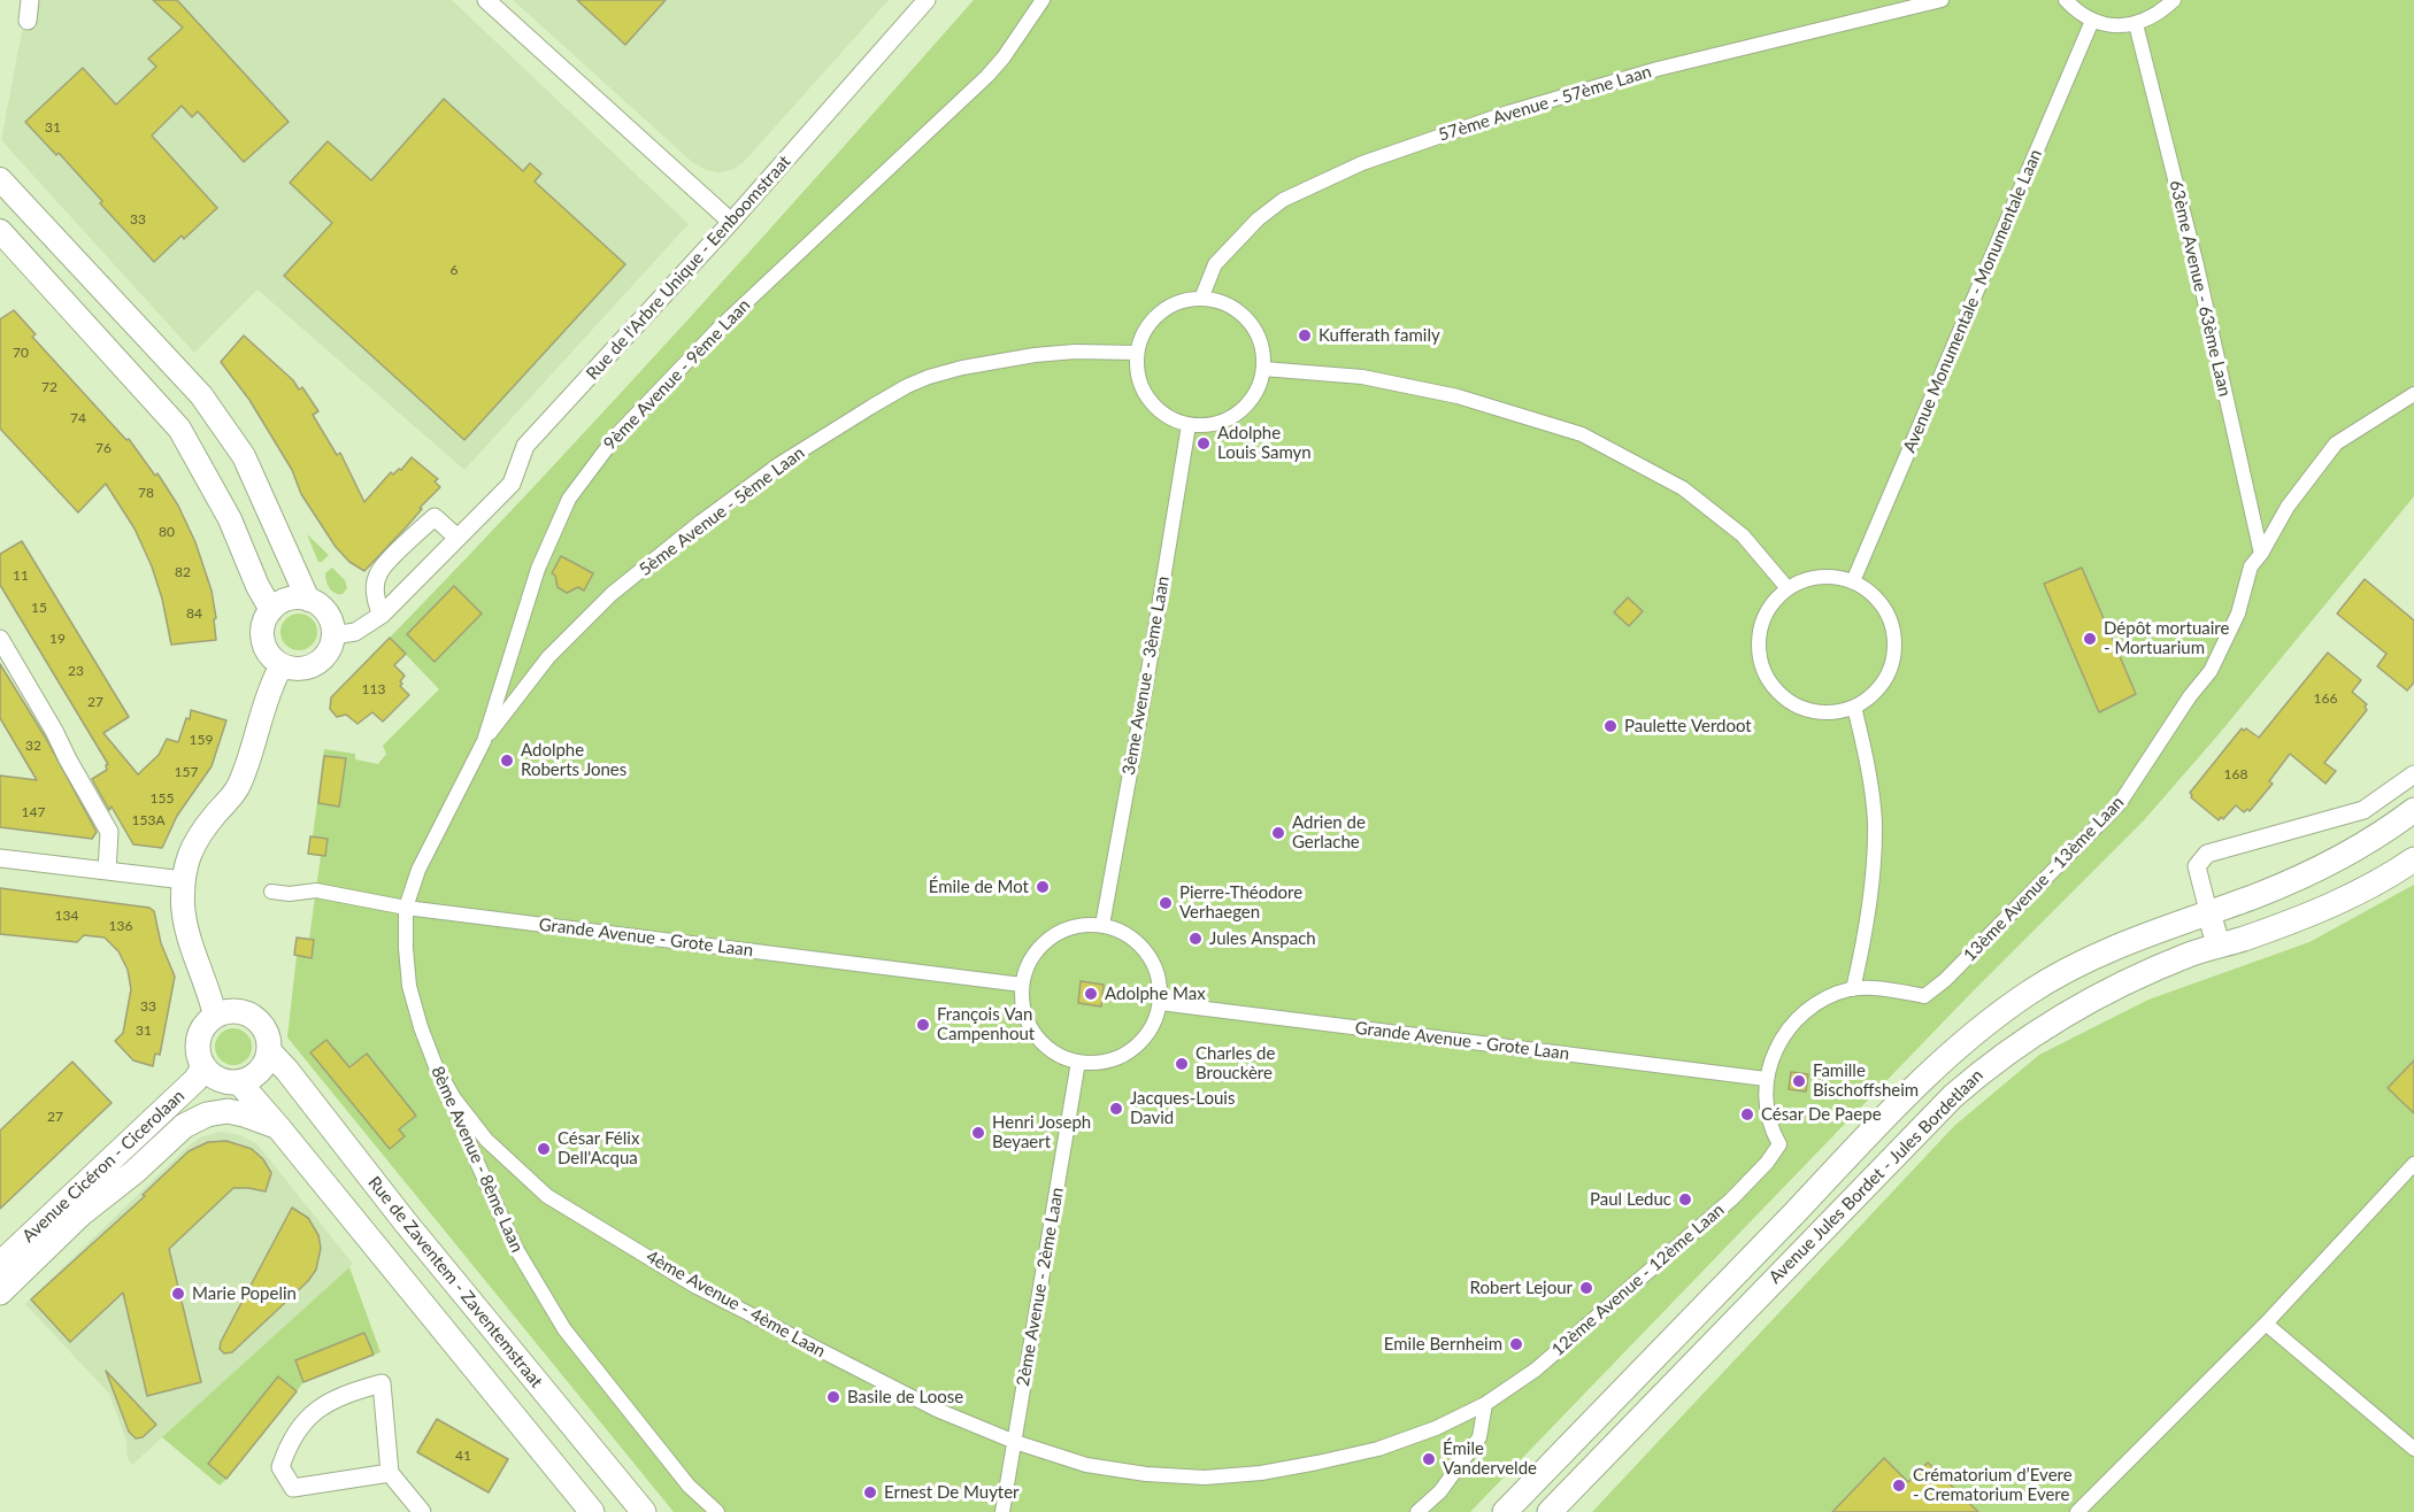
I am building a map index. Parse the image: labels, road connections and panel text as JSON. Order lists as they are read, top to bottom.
{
  "streets": {
    "main road": ["Avenue Cicéron - Cicerolaan", "Avenue Jules Bordet - Jules Bordetlaan", "Rue de Zaventem - Zaventemstraat"],
    "street": [
      "57ème Avenue - 57ème Laan",
      "Rue de l'Arbre Unique - Eenboomstraat",
      "63ème Avenue - 63ème Laan",
      "Avenue Monumentale - Monumentale Laan",
      "9ème Avenue - 9ème Laan",
      "5ème Avenue - 5ème Laan",
      "3ème Avenue - 3ème Laan",
      "13ème Avenue - 13ème Laan",
      "Grande Avenue - Grote Laan",
      "8ème Avenue - 8ème Laan",
      "12ème Avenue - 12ème Laan",
      "2ème Avenue - 2ème Laan",
      "4ème Avenue - 4ème Laan"
    ]
  },
  "crossings": [
    ["57ème Avenue - 57ème Laan", "5ème Avenue - 5ème Laan"],
    ["57ème Avenue - 57ème Laan", "3ème Avenue - 3ème Laan"],
    ["63ème Avenue - 63ème Laan", "13ème Avenue - 13ème Laan"],
    ["9ème Avenue - 9ème Laan", "5ème Avenue - 5ème Laan"],
    ["9ème Avenue - 9ème Laan", "Grande Avenue - Grote Laan"],
    ["9ème Avenue - 9ème Laan", "8ème Avenue - 8ème Laan"],
    ["5ème Avenue - 5ème Laan", "3ème Avenue - 3ème Laan"],
    ["3ème Avenue - 3ème Laan", "Grande Avenue - Grote Laan"],
    ["3ème Avenue - 3ème Laan", "2ème Avenue - 2ème Laan"],
    ["Grande Avenue - Grote Laan", "8ème Avenue - 8ème Laan"],
    ["Grande Avenue - Grote Laan", "12ème Avenue - 12ème Laan"],
    ["Grande Avenue - Grote Laan", "2ème Avenue - 2ème Laan"],
    ["8ème Avenue - 8ème Laan", "4ème Avenue - 4ème Laan"],
    ["Avenue Cicéron - Cicerolaan", "Rue de Zaventem - Zaventemstraat"],
    ["12ème Avenue - 12ème Laan", "4ème Avenue - 4ème Laan"],
    ["2ème Avenue - 2ème Laan", "4ème Avenue - 4ème Laan"]
  ],
  "places": [
    "Kufferath family",
    "Adolphe Louis Samyn",
    "Dépôt mortuaire - Mortuarium",
    "Paulette Verdoot",
    "Adolphe Roberts Jones",
    "Adrien de Gerlache",
    "Émile de Mot",
    "Pierre-Théodore Verhaegen",
    "Jules Anspach",
    "Adolphe Max",
    "François Van Campenhout",
    "Charles de Brouckère",
    "Famille Bischoffsheim",
    "Jacques-Louis David",
    "César De Paepe",
    "Henri Joseph Beyaert",
    "César Félix Dell'Acqua",
    "Paul Leduc",
    "Robert Lejour",
    "Marie Popelin",
    "Emile Bernheim",
    "Basile de Loose",
    "Émile Vandervelde",
    "Crématorium d’Evere - Crematorium Evere",
    "Ernest De Muyter"
  ],
  "house_numbers": [
    "31",
    "33",
    "6",
    "70",
    "72",
    "74",
    "76",
    "78",
    "80",
    "82",
    "11",
    "15",
    "84",
    "19",
    "23",
    "113",
    "166",
    "27",
    "159",
    "32",
    "157",
    "168",
    "155",
    "147",
    "153A",
    "134",
    "136",
    "33",
    "31",
    "27",
    "41"
  ]
}
